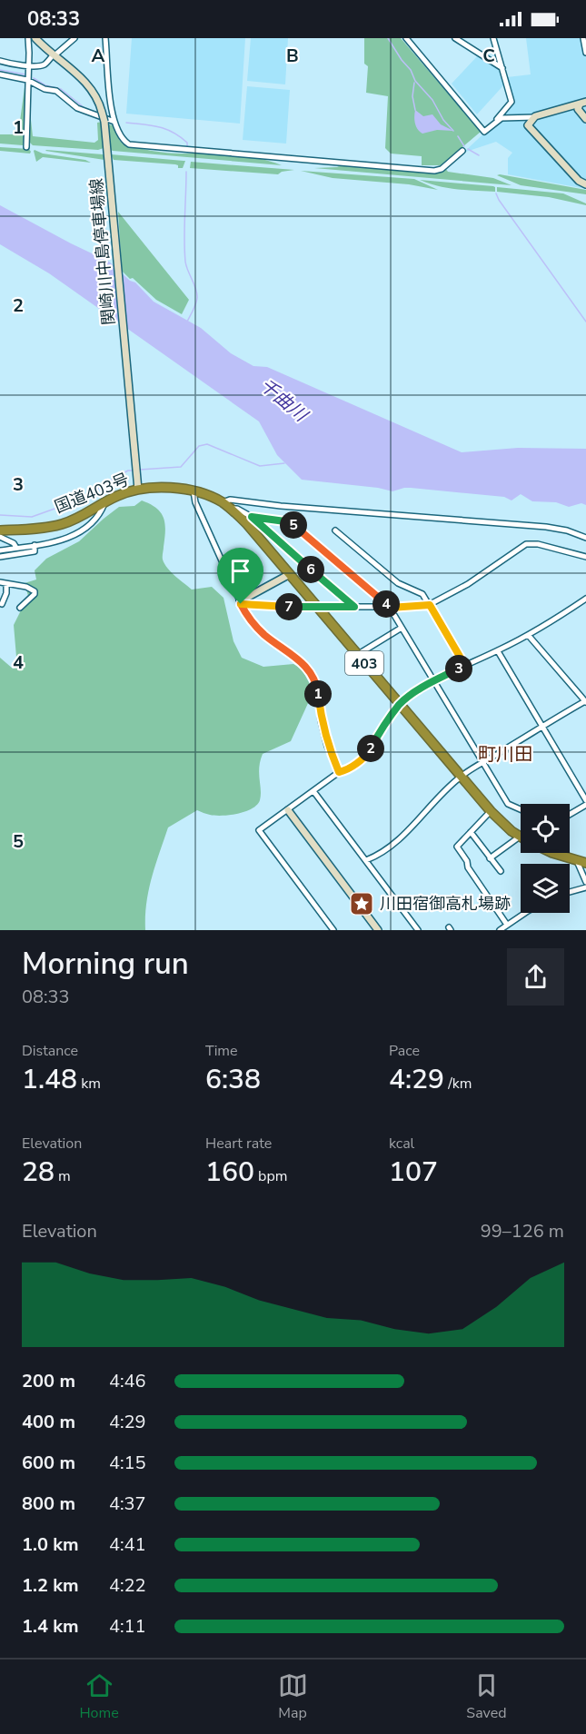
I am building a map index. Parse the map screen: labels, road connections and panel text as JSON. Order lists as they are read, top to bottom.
{
  "streets": {
    "highway": ["国道403号", "403"],
    "main road": ["関崎川中島停車場線"]
  },
  "crossings": [
    ["関崎川中島停車場線", "国道403号"]
  ],
  "districts": ["町川田"],
  "water": ["千曲川"],
  "places": {
    "place": ["川田宿御高札場跡"]
  },
  "page": {
    "status": "08:33",
    "pins": [
      "5",
      "6",
      "4",
      "7",
      "3",
      "1",
      "2"
    ],
    "heading": ["Morning run", "08:33"],
    "stats": [
      ["Distance", "1.48 km"],
      ["Time", "6:38"],
      ["Pace", "4:29 /km"],
      ["Elevation", "28 m"],
      ["Heart rate", "160 bpm"],
      ["kcal", "107"]
    ],
    "chart": ["Elevation", "99–126 m"],
    "list": [
      {
        "name": "200 m",
        "note": "4:46"
      },
      {
        "name": "400 m",
        "note": "4:29"
      },
      {
        "name": "600 m",
        "note": "4:15"
      },
      {
        "name": "800 m",
        "note": "4:37"
      },
      {
        "name": "1.0 km",
        "note": "4:41"
      },
      {
        "name": "1.2 km",
        "note": "4:22"
      },
      {
        "name": "1.4 km",
        "note": "4:11"
      }
    ],
    "tabs": ["Home", "Map", "Saved"]
  },
  "grid": {
    "columns": ["A", "B", "C"],
    "rows": [
      "1",
      "2",
      "3",
      "4",
      "5"
    ]
  }
}
